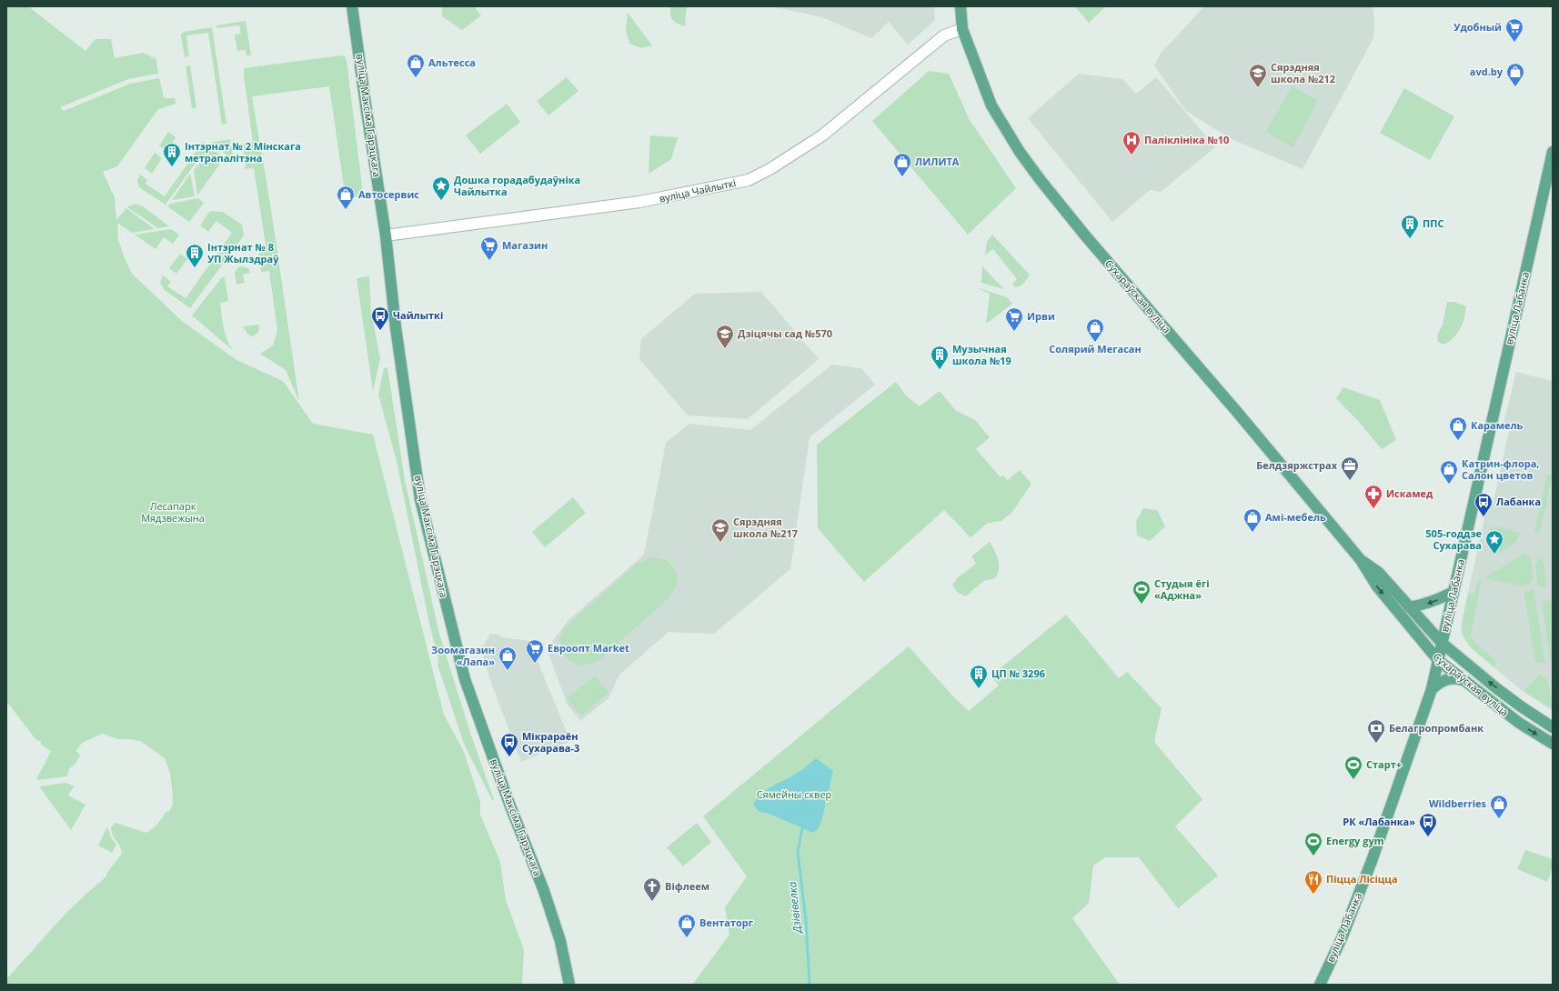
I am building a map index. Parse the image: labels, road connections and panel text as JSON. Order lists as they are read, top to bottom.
{
  "streets": {
    "main road": ["вуліца Максіма Гарэцкага", "Сухараўская вуліца", "вуліца Лабанка"],
    "street": ["вуліца Чайлыткі"]
  },
  "crossings": [
    ["вуліца Максіма Гарэцкага", "вуліца Чайлыткі"],
    ["вуліца Чайлыткі", "Сухараўская вуліца"],
    ["Сухараўская вуліца", "вуліца Лабанка"]
  ],
  "water": ["Дзівівелка"],
  "parks": ["Лесапарк Мядзвежына", "Сямейны сквер"],
  "places": {
    "supermarket": [
      "Удобный",
      "Магазин",
      "Ирви",
      "Евроопт Market"
    ],
    "shop": [
      "Альтесса",
      "avd.by",
      "ЛИЛИТА",
      "Автосервис",
      "Солярий Мегасан",
      "Карамель",
      "Катрин-флора, Салон цветов",
      "Амі-мебель",
      "Зоомагазин «Лапа»",
      "Wildberries",
      "Вентаторг"
    ],
    "school or university": ["Сярэдняя школа №212", "Дзіцячы сад №570", "Сярэдняя школа №217"],
    "hospital": ["Паліклініка №10"],
    "building": [
      "Інтэрнат № 2 Мінскага метрапалітэна",
      "ППС",
      "Інтэрнат № 8 УП Жылздраў",
      "Музычная школа №19",
      "ЦП № 3296"
    ],
    "place": ["Дошка горадабудаўніка Чайлытка", "505-годдзе Сухарава"],
    "bus stop": [
      "Чайлыткі",
      "Лабанка",
      "Мікрараён Сухарава-3",
      "РК «Лабанка»"
    ],
    "office": ["Белдзяржстрах"],
    "pharmacy": ["Искамед"],
    "sports": ["Студыя ёгі «Аджна»", "Старт+", "Energy gym"],
    "bank": ["Белагропромбанк"],
    "restaurant": ["Піцца Лісіцца"],
    "church": ["Віфлеем"]
  }
}
